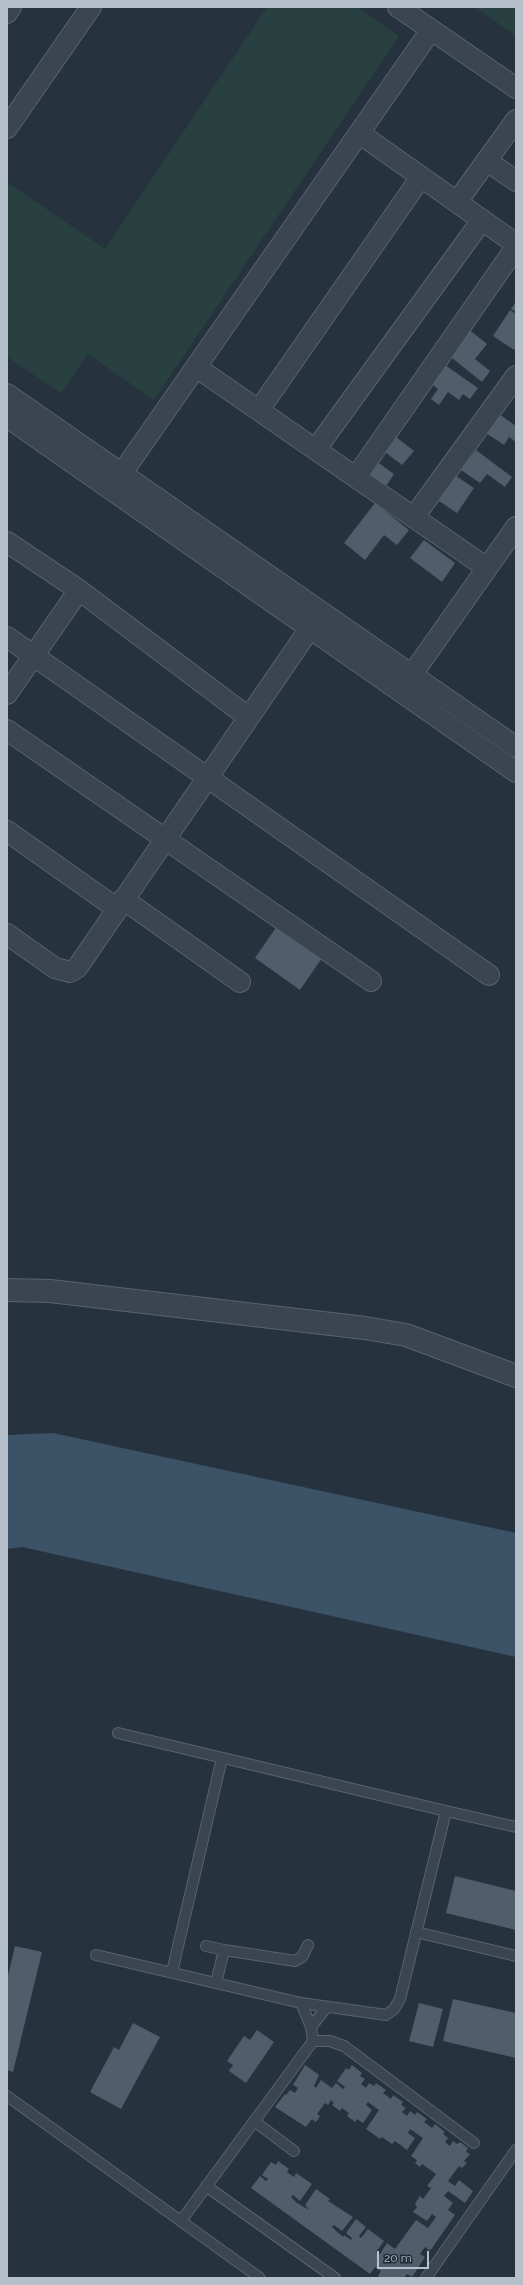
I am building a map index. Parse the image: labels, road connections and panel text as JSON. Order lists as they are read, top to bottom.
{
  "scale_bar": "20 m"
}
